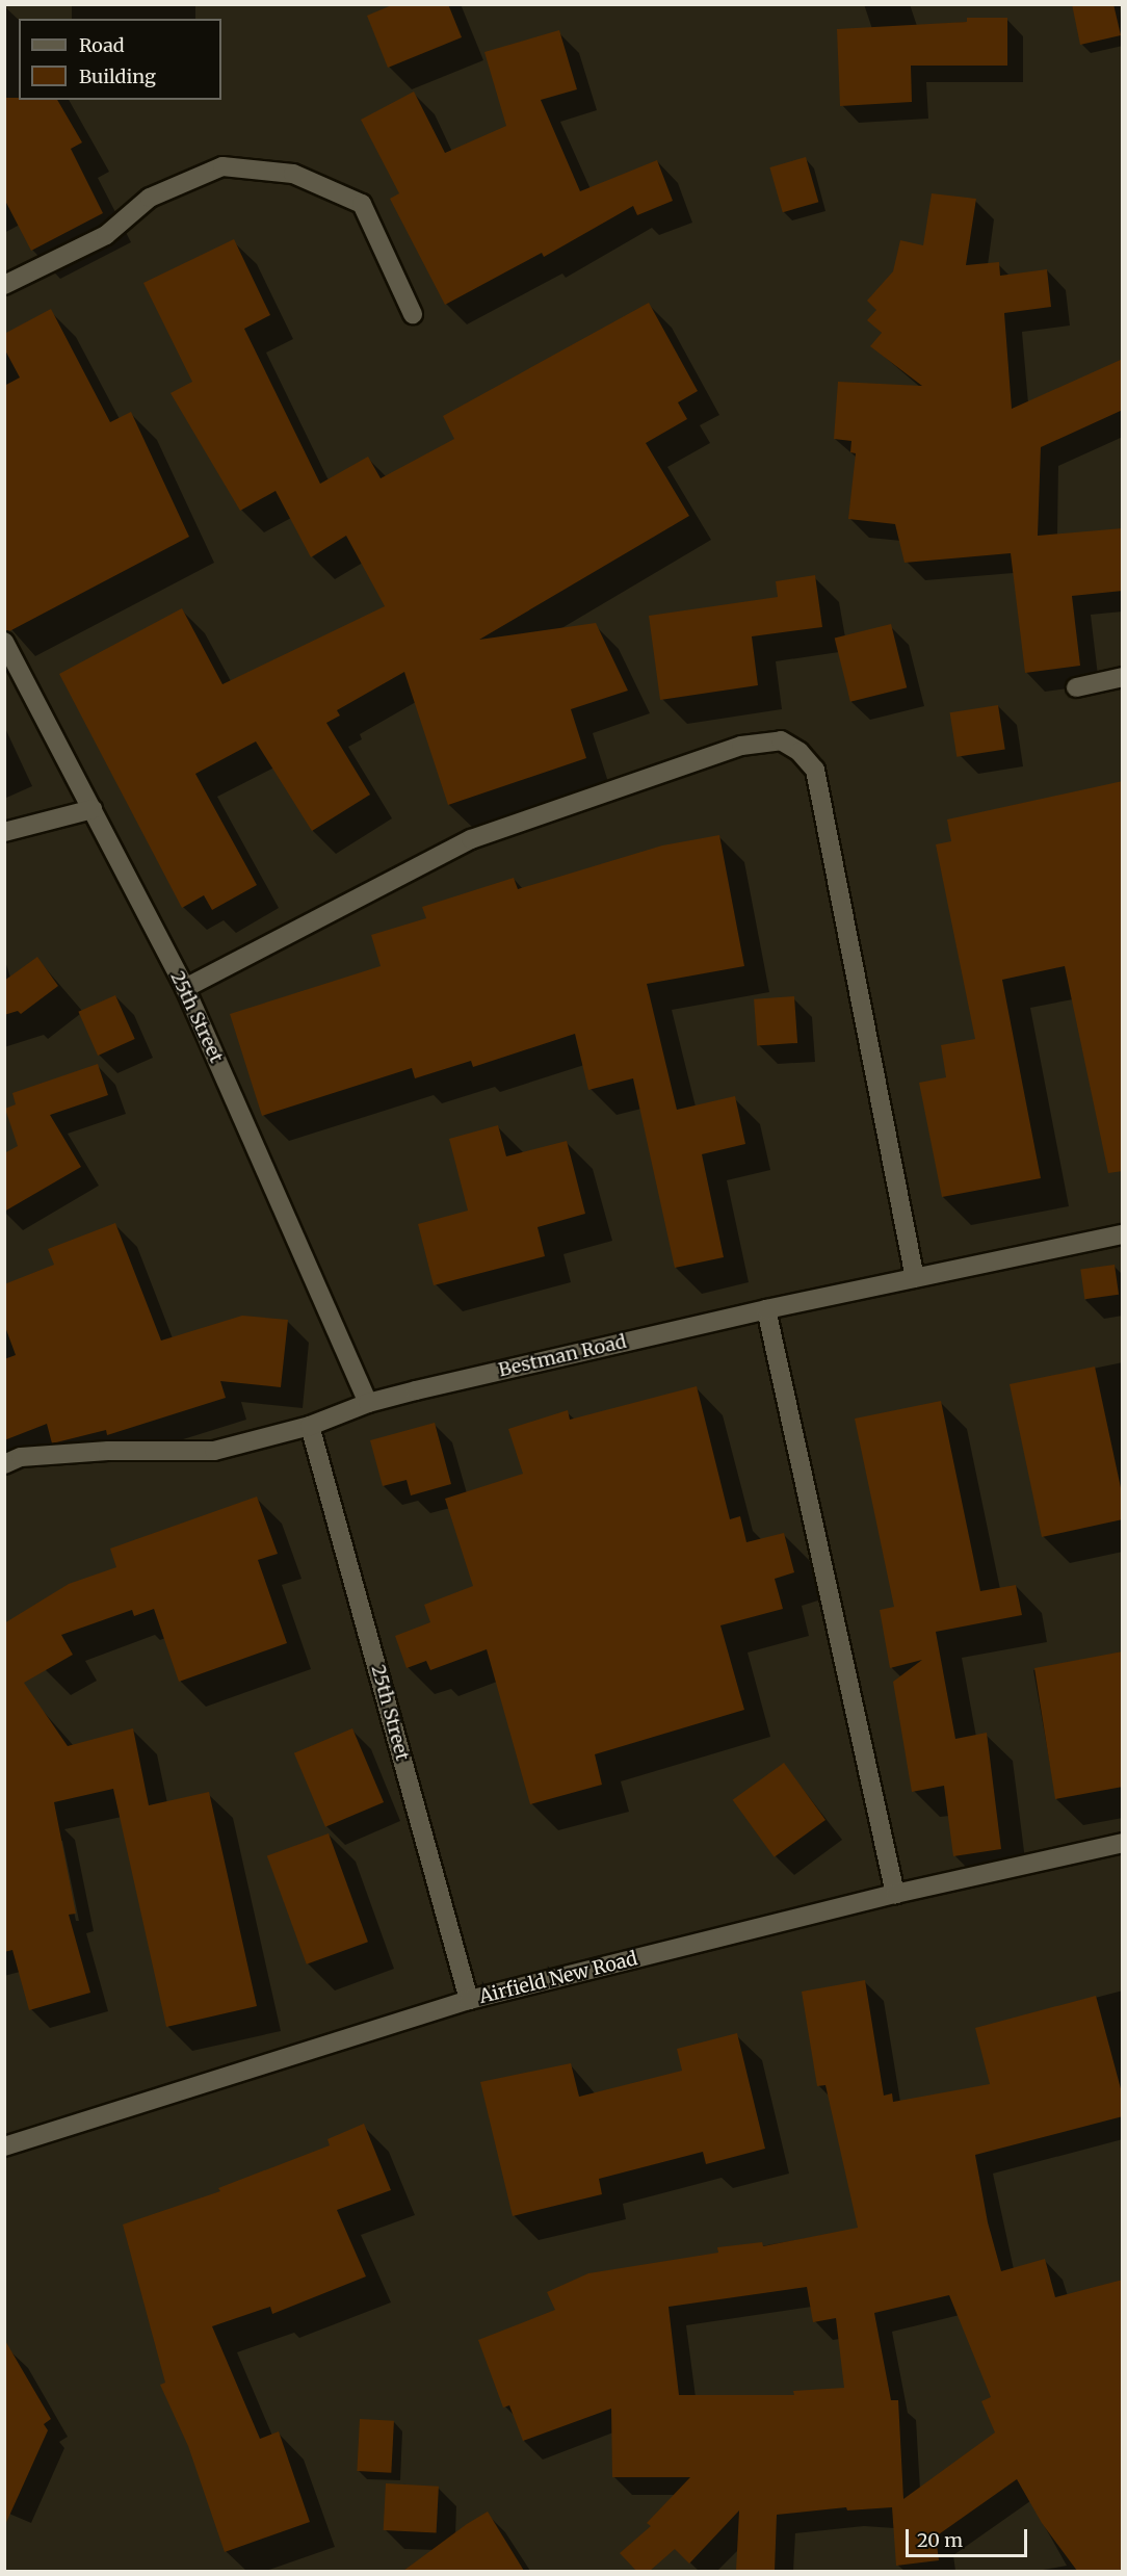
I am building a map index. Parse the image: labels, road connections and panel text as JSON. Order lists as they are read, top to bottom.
{
  "streets": {
    "street": ["25th Street", "Bestman Road", "Airfield New Road"]
  },
  "crossings": [
    ["25th Street", "Bestman Road"],
    ["25th Street", "Airfield New Road"]
  ],
  "legend": ["Road", "Building"],
  "scale_bar": "20 m"
}
